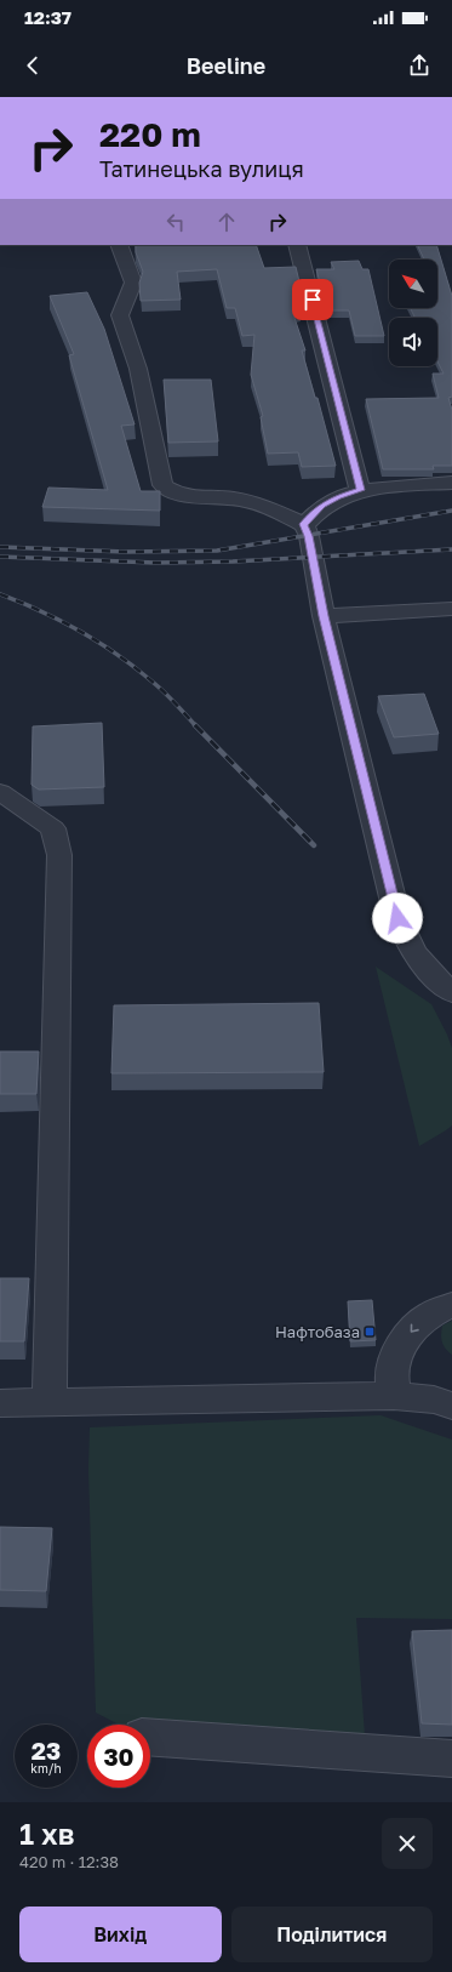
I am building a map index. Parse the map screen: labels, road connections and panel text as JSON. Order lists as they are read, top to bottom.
{
  "places": {
    "transit": ["Нафтобаза"]
  },
  "north": "top left",
  "page": {
    "status": "12:37",
    "header": "Beeline",
    "turn": ["220 m", "Татинецька вулиця"],
    "speed": "23 km/h",
    "limit": "30",
    "heading": ["1 хв", "420 m · 12:38"],
    "buttons": ["Вихід", "Поділитися"]
  }
}
